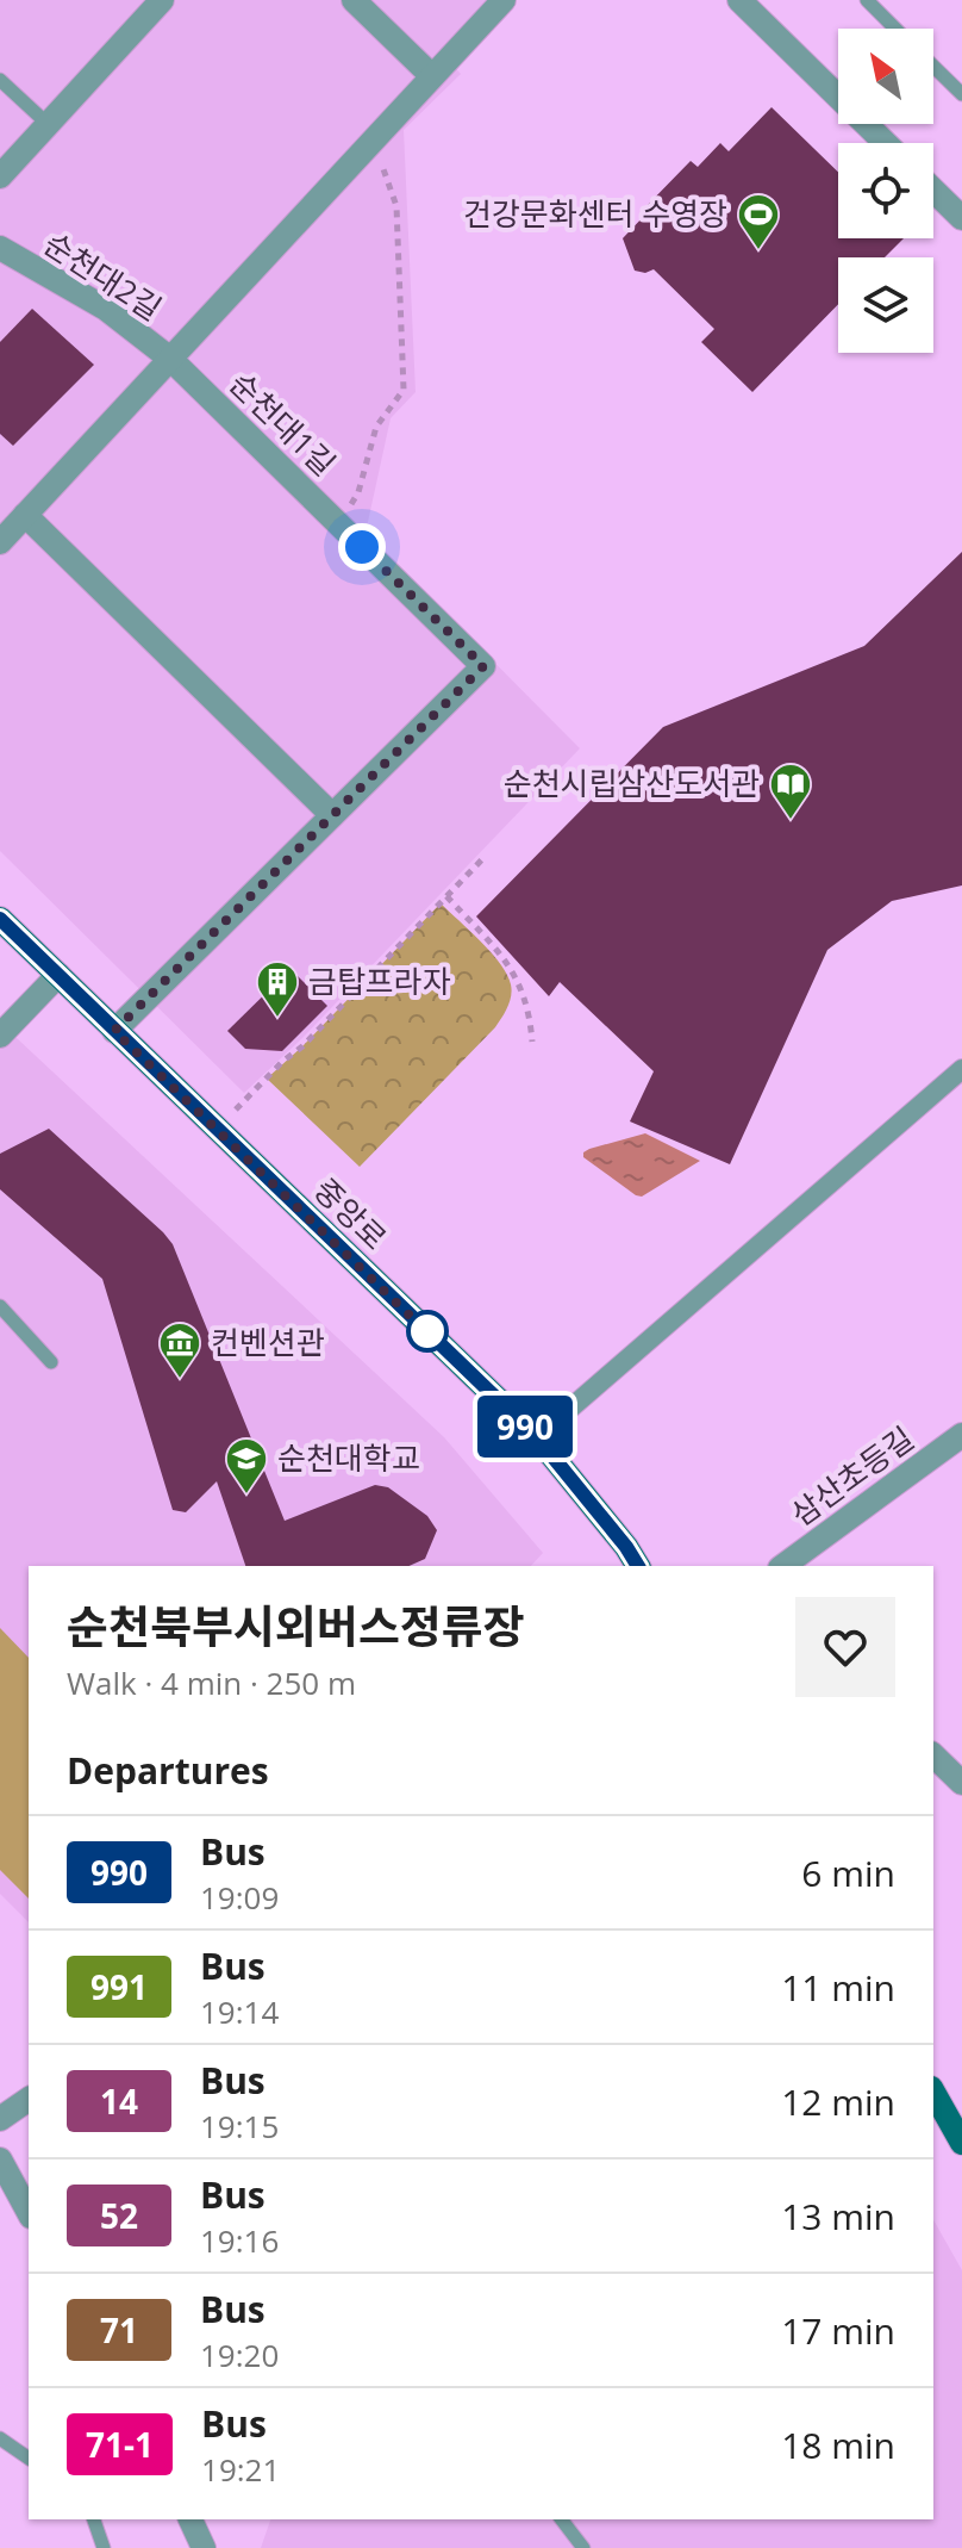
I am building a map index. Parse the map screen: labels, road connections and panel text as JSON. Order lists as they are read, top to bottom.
{
  "streets": {
    "main road": ["중앙로"],
    "street": ["순천대2길", "순천대1길", "삼산초등길"]
  },
  "crossings": [
    ["순천대2길", "순천대1길"],
    ["순천대1길", "중앙로"]
  ],
  "places": {
    "sports": ["건강문화센터 수영장"],
    "library": ["순천시립삼산도서관"],
    "building": ["금탑프라자"],
    "museum": ["컨벤션관"],
    "school or university": ["순천대학교"]
  },
  "lines": ["bus line 990"],
  "north": "top left",
  "page": {
    "on_map": "990",
    "heading": [
      ["순천북부시외버스정류장", "Walk · 4 min · 250 m"],
      "Departures"
    ],
    "list": [
      {
        "mark": "990",
        "name": "Bus",
        "note": "19:09",
        "value": "6 min"
      },
      {
        "mark": "991",
        "name": "Bus",
        "note": "19:14",
        "value": "11 min"
      },
      {
        "mark": "14",
        "name": "Bus",
        "note": "19:15",
        "value": "12 min"
      },
      {
        "mark": "52",
        "name": "Bus",
        "note": "19:16",
        "value": "13 min"
      },
      {
        "mark": "71",
        "name": "Bus",
        "note": "19:20",
        "value": "17 min"
      },
      {
        "mark": "71-1",
        "name": "Bus",
        "note": "19:21",
        "value": "18 min"
      }
    ]
  }
}
